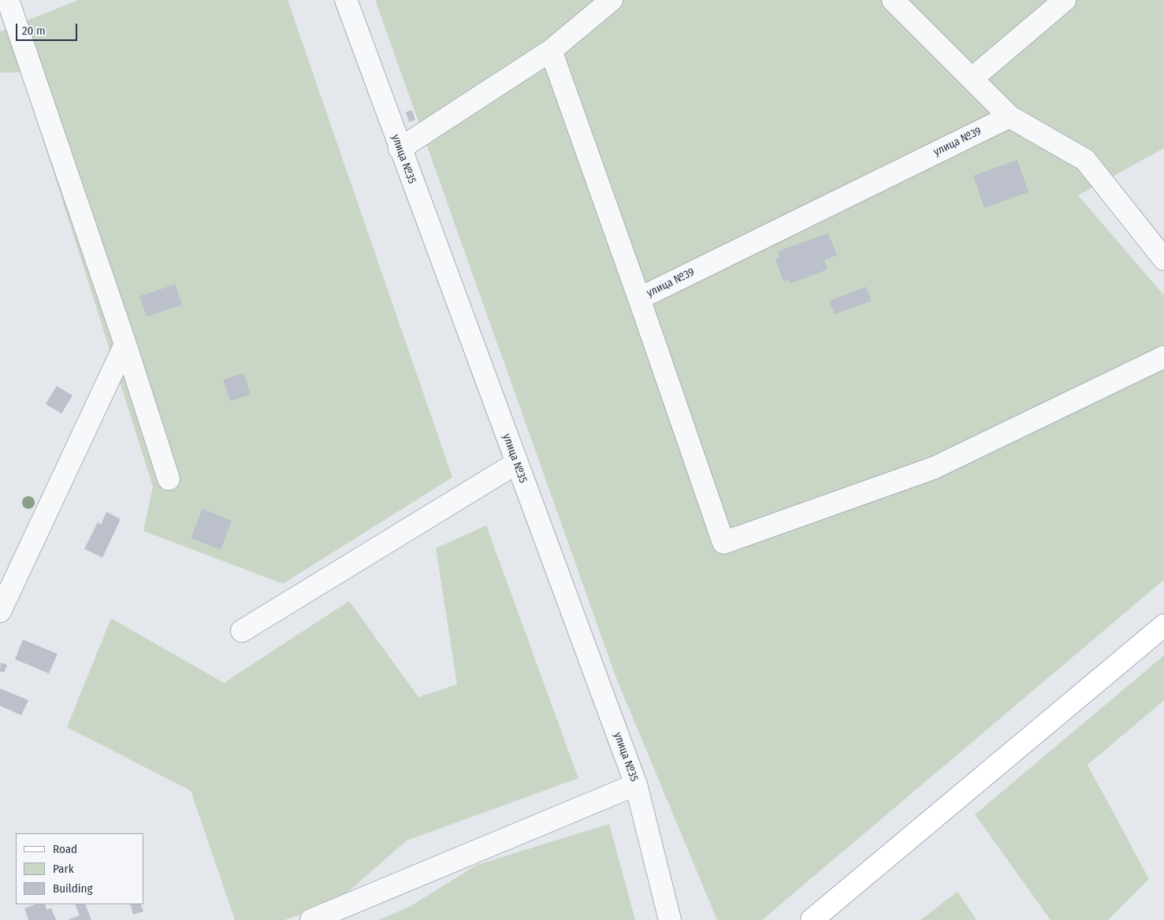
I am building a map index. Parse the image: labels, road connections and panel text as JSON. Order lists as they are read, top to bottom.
{
  "streets": {
    "street": ["улица №39", "улица №35"]
  },
  "legend": ["Road", "Park", "Building"],
  "scale_bar": "20 m"
}
